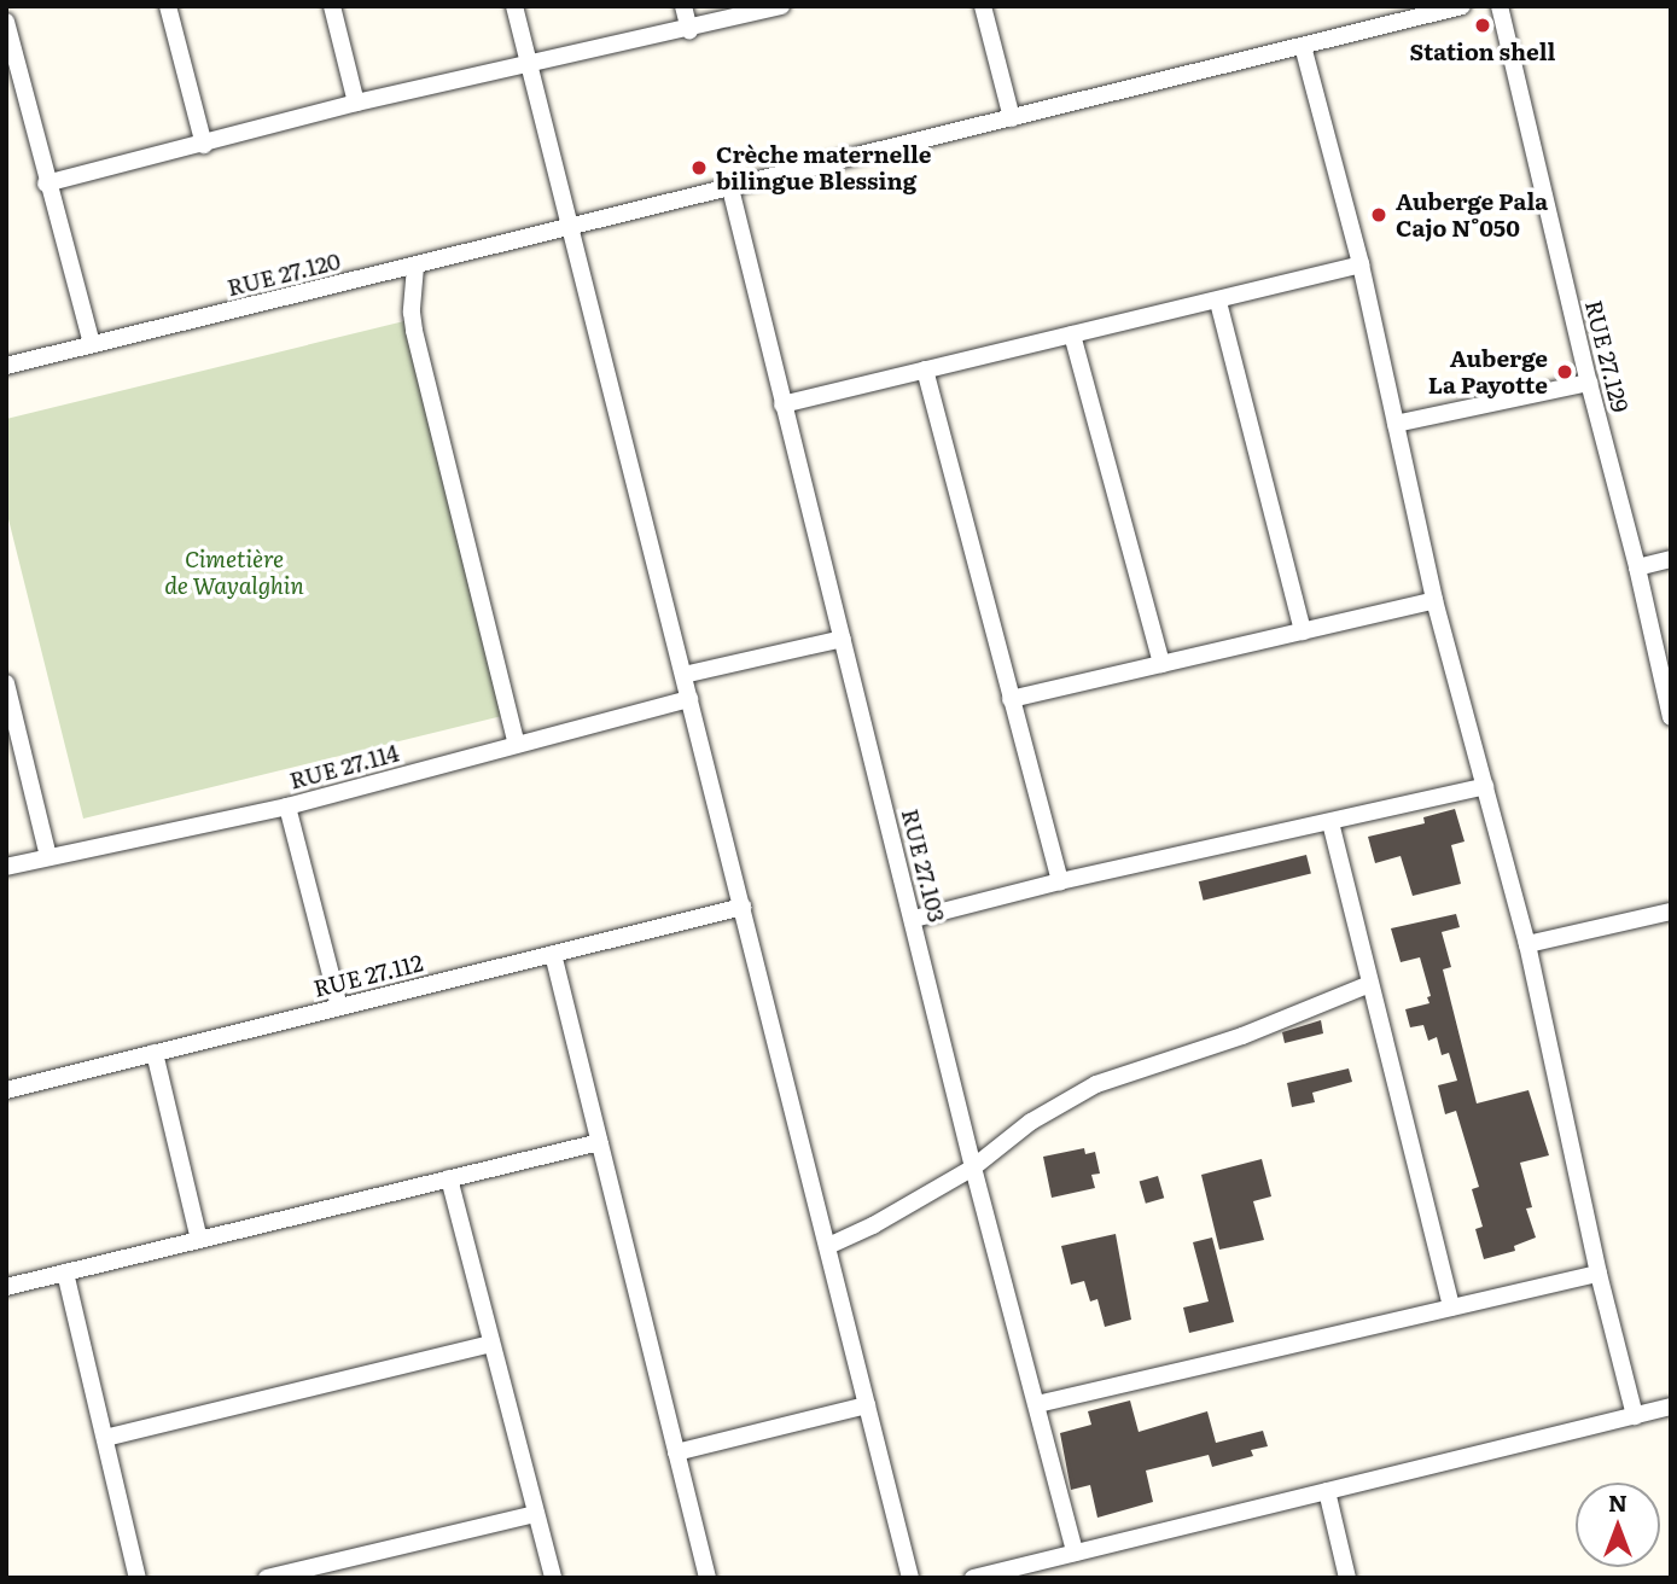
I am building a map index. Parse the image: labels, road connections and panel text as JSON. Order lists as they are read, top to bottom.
{
  "streets": {
    "street": [
      "RUE 27.120",
      "RUE 27.129",
      "RUE 27.114",
      "RUE 27.103",
      "RUE 27.112"
    ]
  },
  "crossings": [
    ["RUE 27.120", "RUE 27.103"]
  ],
  "parks": ["Cimetière de Wayalghin"],
  "places": [
    "Station shell",
    "Crèche maternelle bilingue Blessing",
    "Auberge Pala Cajo N°050",
    "Auberge La Payotte"
  ],
  "north": "top"
}
